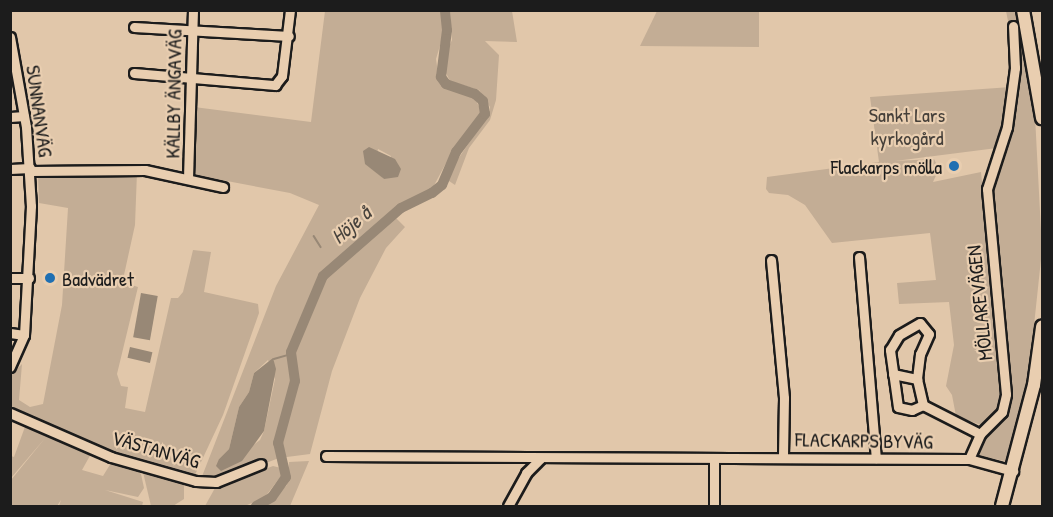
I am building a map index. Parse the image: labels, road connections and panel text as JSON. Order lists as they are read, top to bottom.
{
  "streets": {
    "street": [
      "KÄLLBY ÄNGAVÄG",
      "SUNNANVÄG",
      "MÖLLAREVÄGEN",
      "FLACKARPS BYVÄG",
      "VÄSTANVÄG"
    ]
  },
  "crossings": [
    ["MÖLLAREVÄGEN", "FLACKARPS BYVÄG"]
  ],
  "water": ["Höje å"],
  "parks": ["Sankt Lars kyrkogård"],
  "places": ["Flackarps mölla", "Badvädret"]
}
